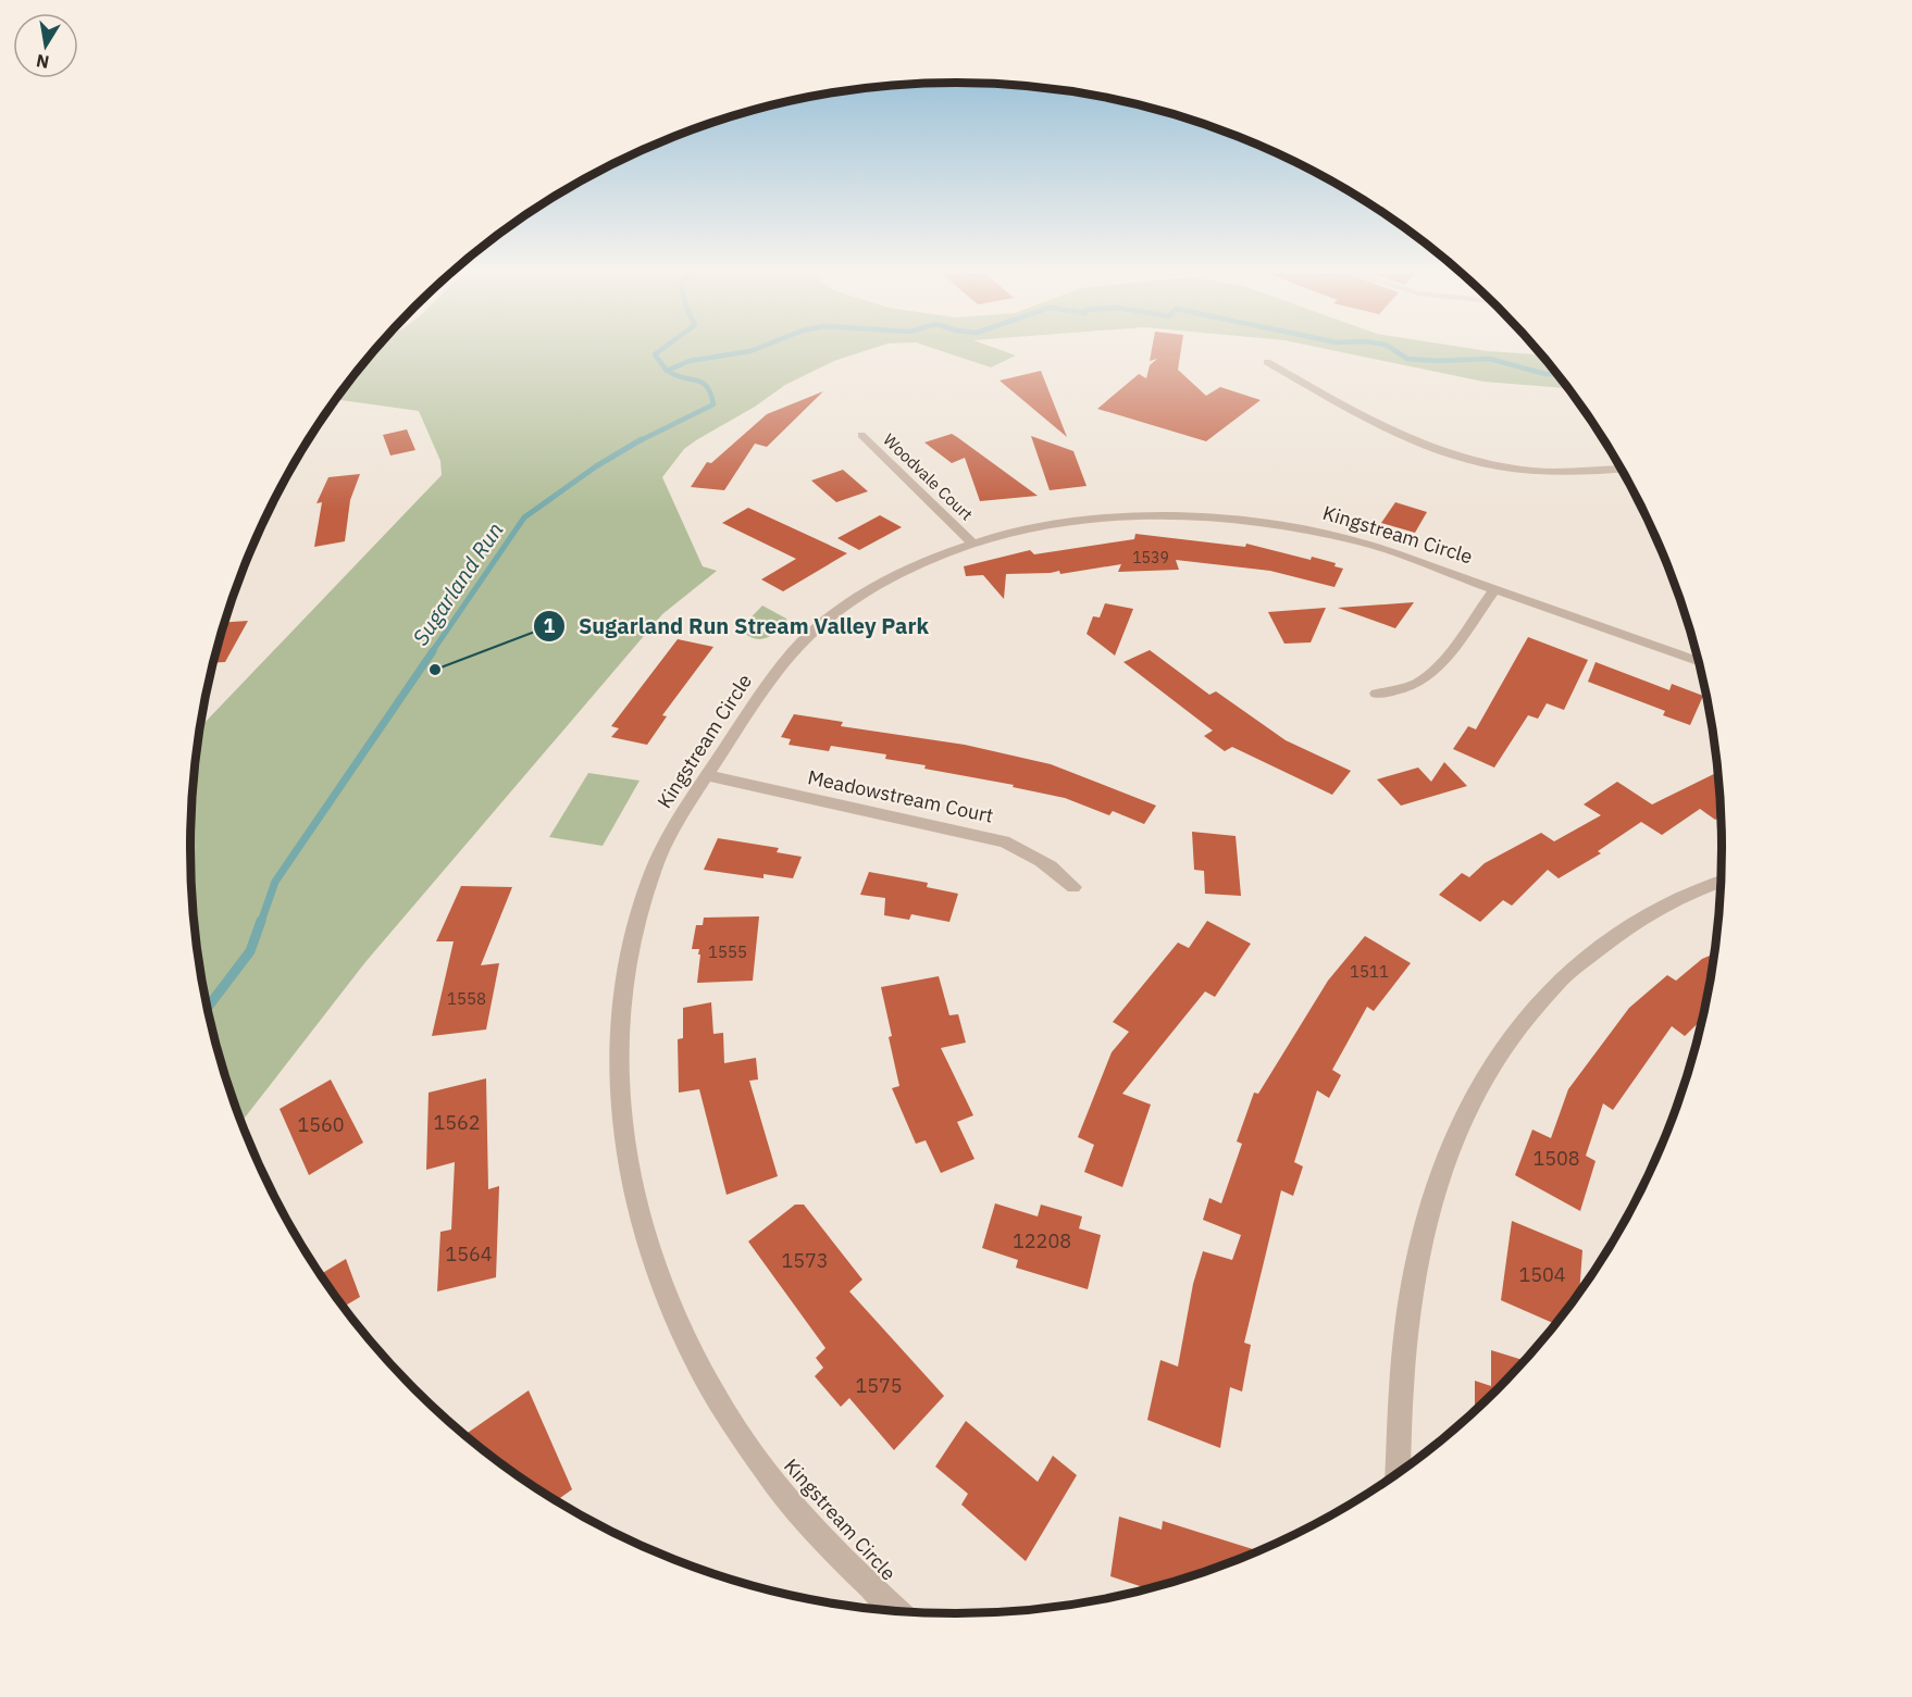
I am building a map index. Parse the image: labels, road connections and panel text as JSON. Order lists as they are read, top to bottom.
{
  "streets": {
    "street": ["Woodvale Court", "Kingstream Circle", "Meadowstream Court"]
  },
  "crossings": [
    ["Woodvale Court", "Kingstream Circle"],
    ["Kingstream Circle", "Meadowstream Court"]
  ],
  "water": ["Sugarland Run"],
  "places": ["Sugarland Run Stream Valley Park"],
  "house_numbers": [
    "1539",
    "1555",
    "1511",
    "1558",
    "1562",
    "1560",
    "1508",
    "12208",
    "1564",
    "1573",
    "1504",
    "1575"
  ],
  "north": "bottom"
}
